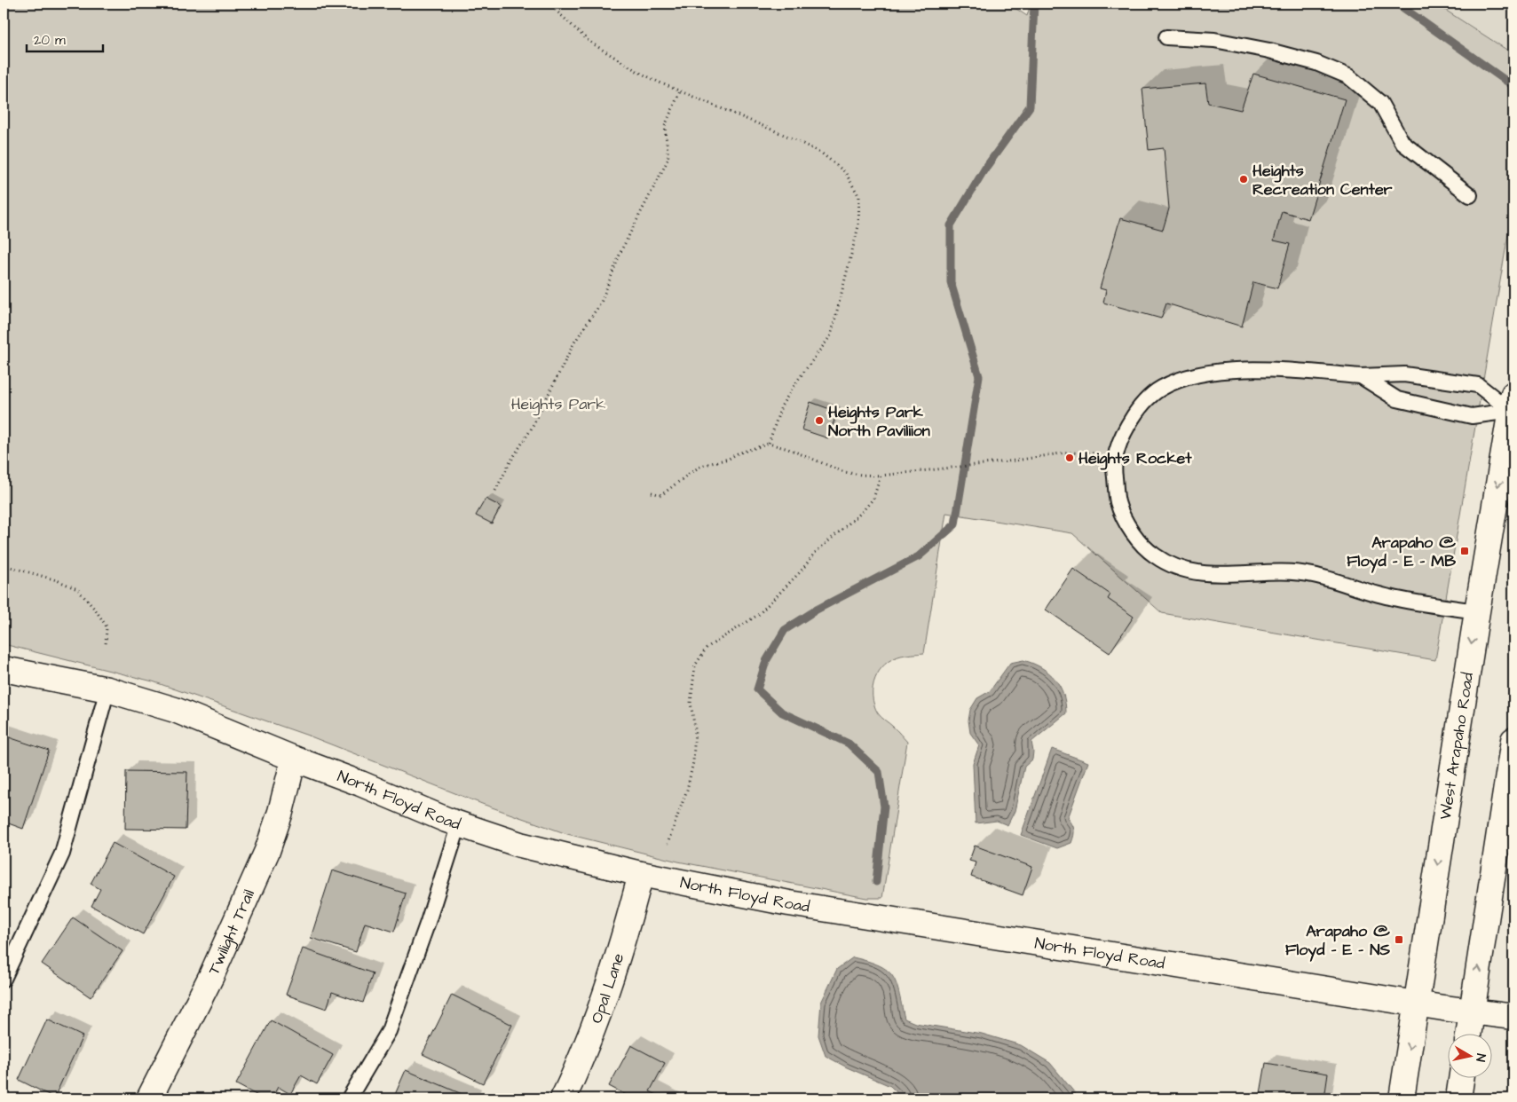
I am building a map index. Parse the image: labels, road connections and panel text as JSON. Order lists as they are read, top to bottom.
{
  "streets": {
    "street": [
      "West Arapaho Road",
      "North Floyd Road",
      "Twilight Trail",
      "Opal Lane"
    ]
  },
  "crossings": [
    ["West Arapaho Road", "North Floyd Road"],
    ["North Floyd Road", "Twilight Trail"],
    ["North Floyd Road", "Opal Lane"]
  ],
  "parks": ["Heights Park"],
  "places": {
    "other": ["Heights Recreation Center", "Heights Park North Paviliion", "Heights Rocket"],
    "transit": ["Arapaho @ Floyd - E - MB", "Arapaho @ Floyd - E - NS"]
  },
  "scale_bar": "20 m",
  "north": "right"
}
